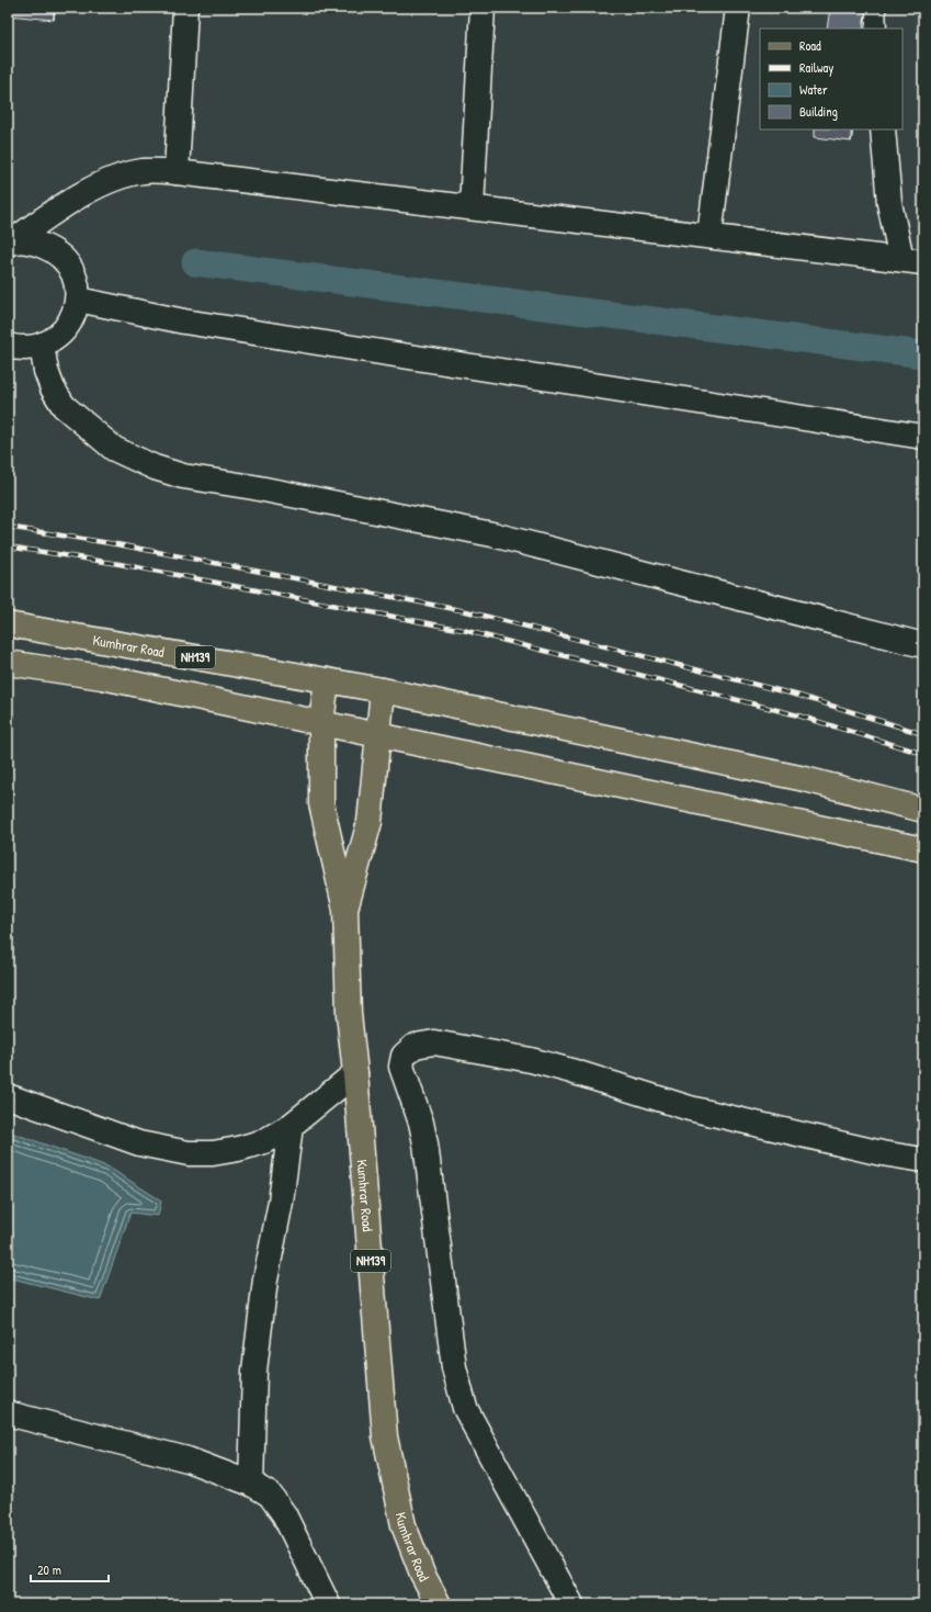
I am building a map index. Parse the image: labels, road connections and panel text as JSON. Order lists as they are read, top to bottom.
{
  "streets": {
    "main road": ["Kumhrar Road", "NH139"]
  },
  "legend": [
    "Road",
    "Railway",
    "Water",
    "Building"
  ],
  "scale_bar": "20 m"
}
